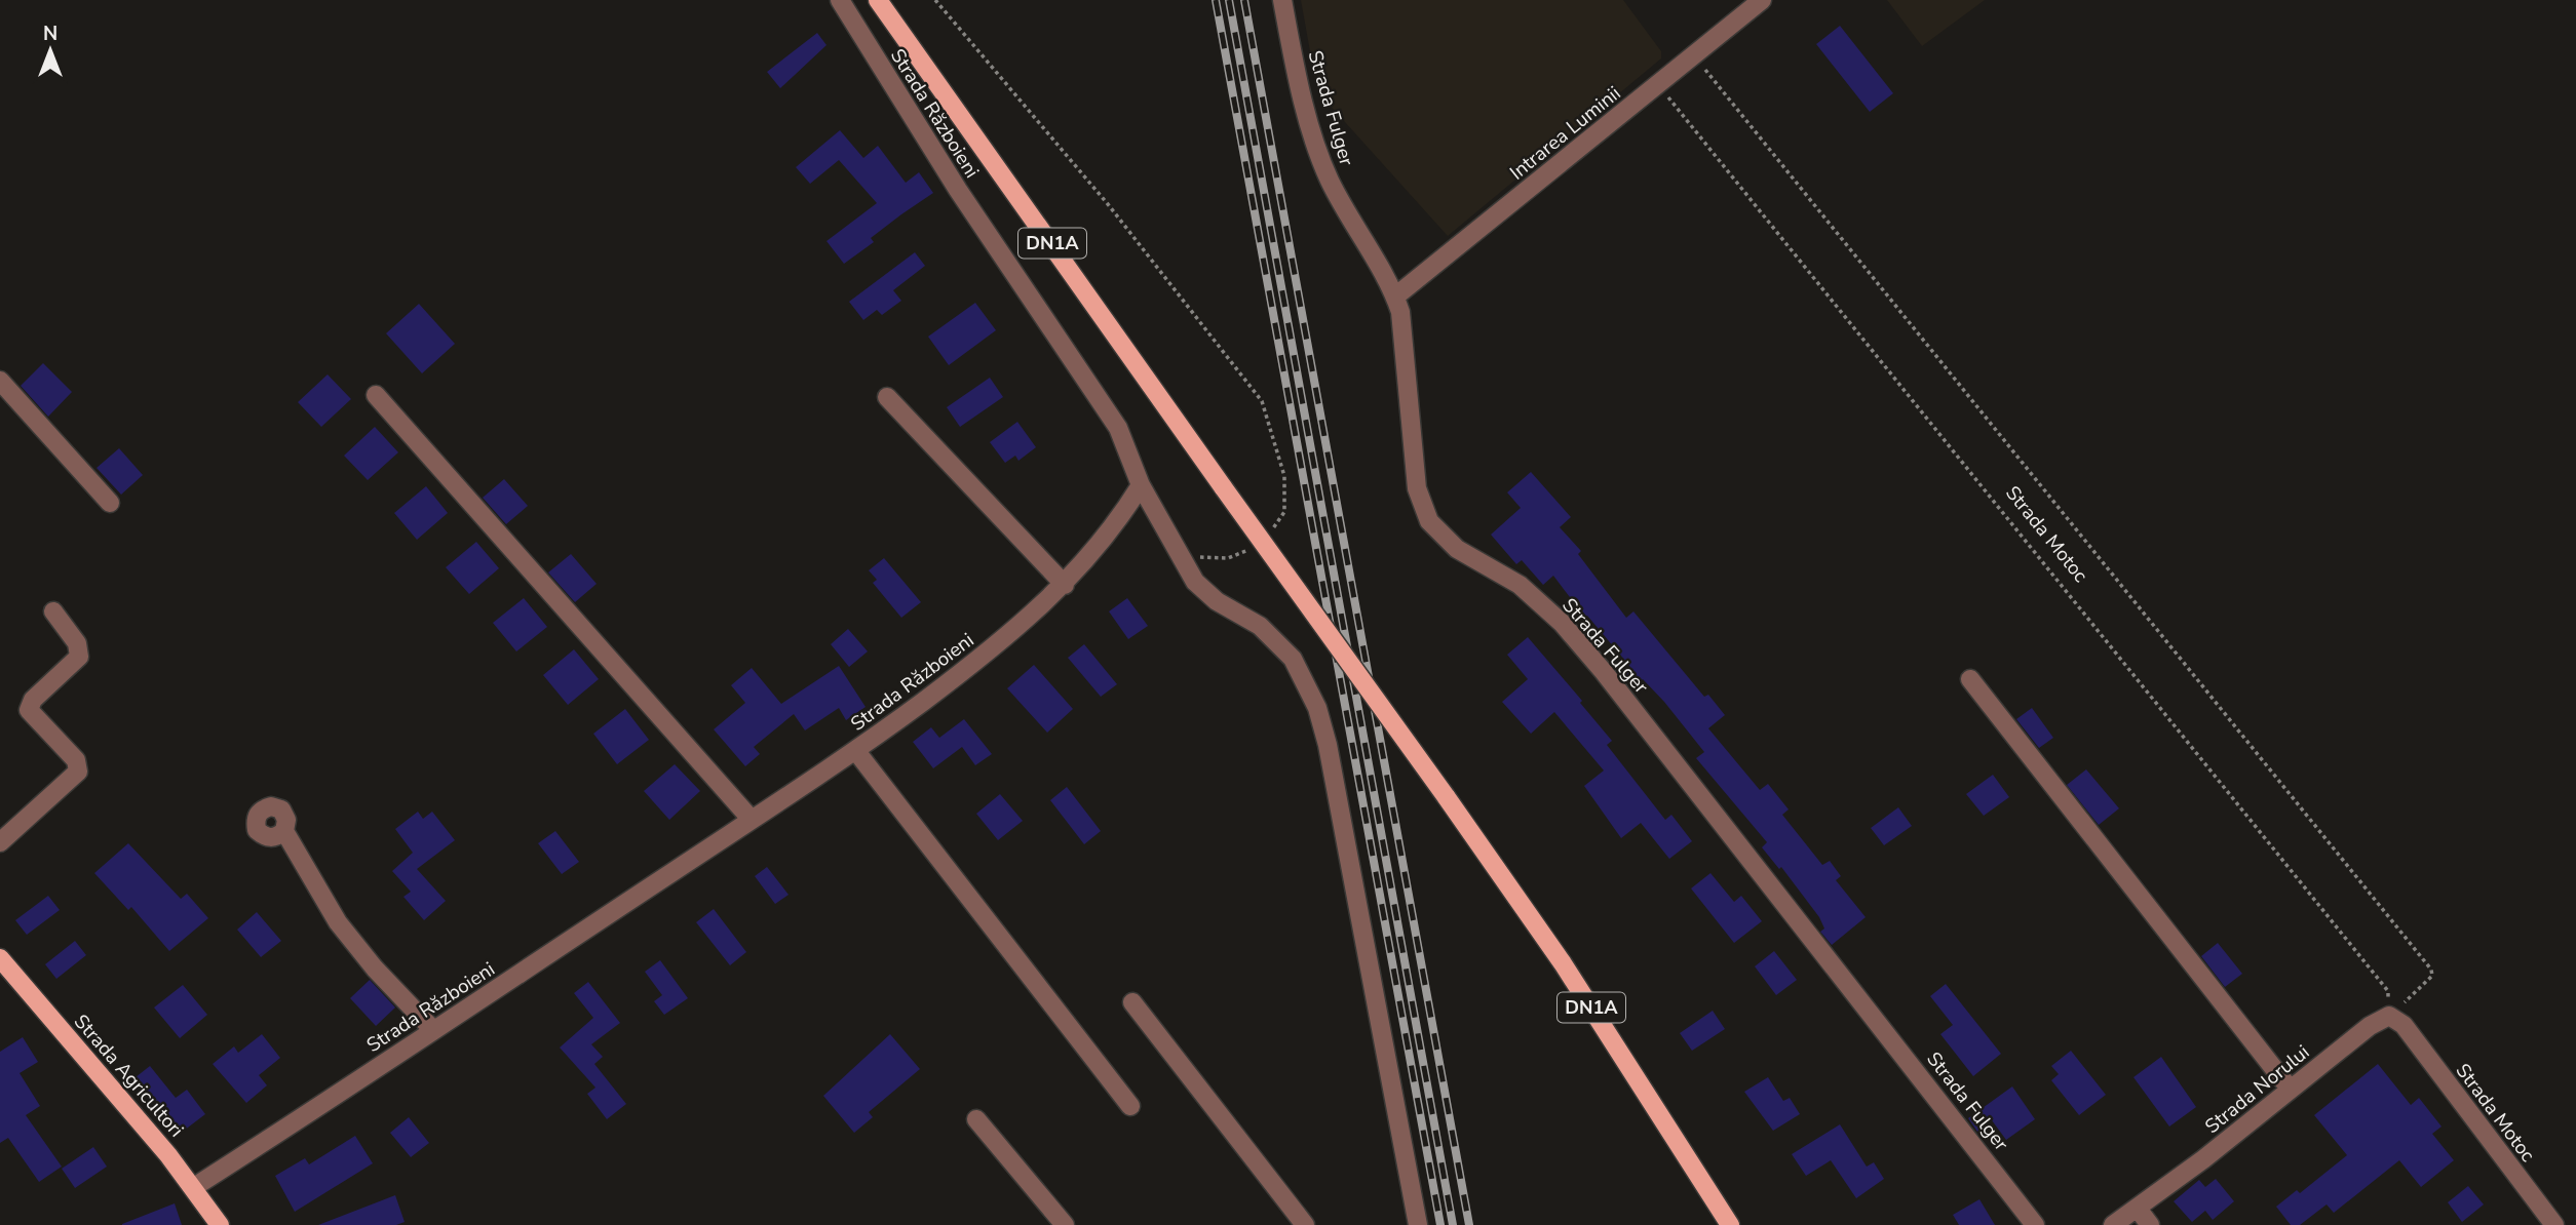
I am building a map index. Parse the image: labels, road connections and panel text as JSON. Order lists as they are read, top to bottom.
{
  "streets": {
    "main road": ["DN1A", "Strada Agricultori"],
    "street": [
      "Strada Fulger",
      "Strada Războieni",
      "Intrarea Luminii",
      "Strada Motoc",
      "Strada Norului"
    ]
  },
  "crossings": [
    ["Strada Fulger", "Intrarea Luminii"],
    ["Strada Războieni", "Strada Agricultori"],
    ["Intrarea Luminii", "Strada Motoc"],
    ["Strada Motoc", "Strada Norului"]
  ],
  "north": "top"
}
